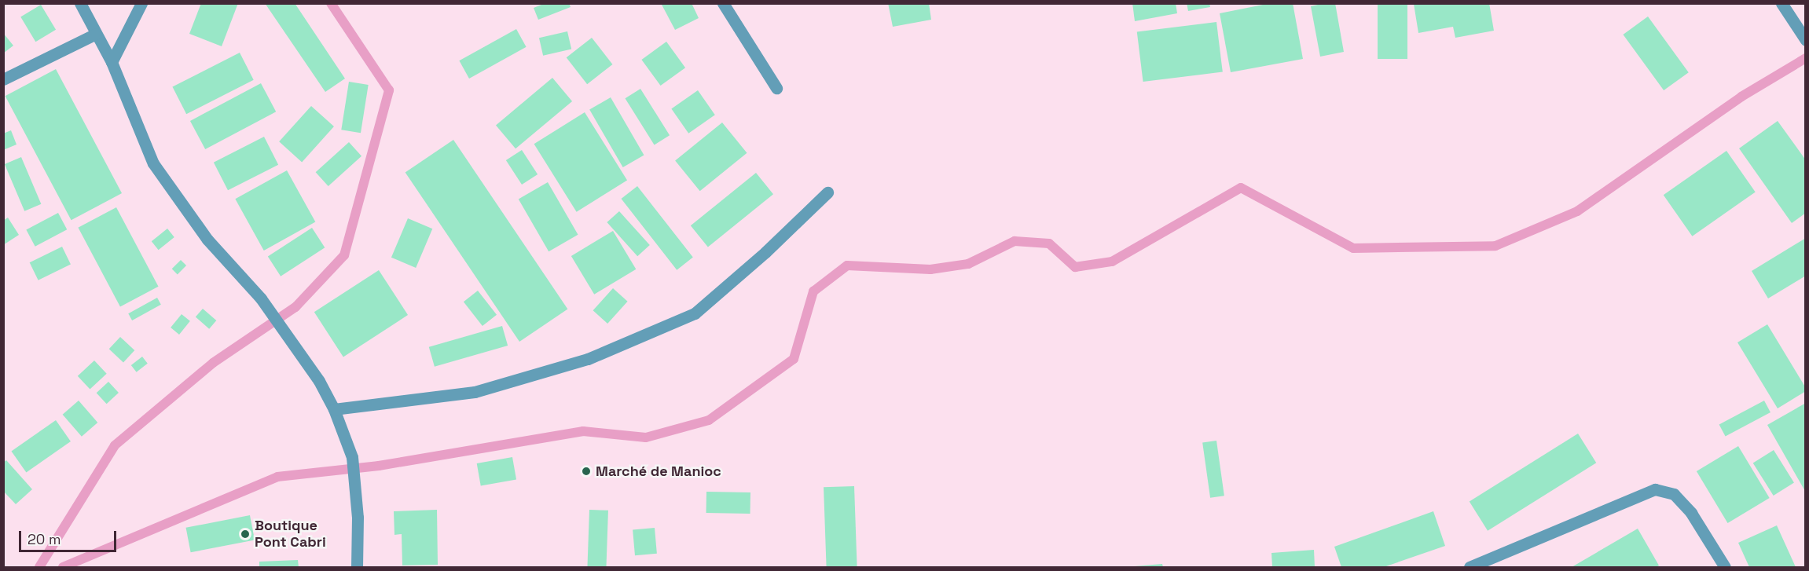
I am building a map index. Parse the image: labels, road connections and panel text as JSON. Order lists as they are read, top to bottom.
{
  "places": ["Marché de Manioc", "Boutique Pont Cabri"],
  "scale_bar": "20 m"
}
